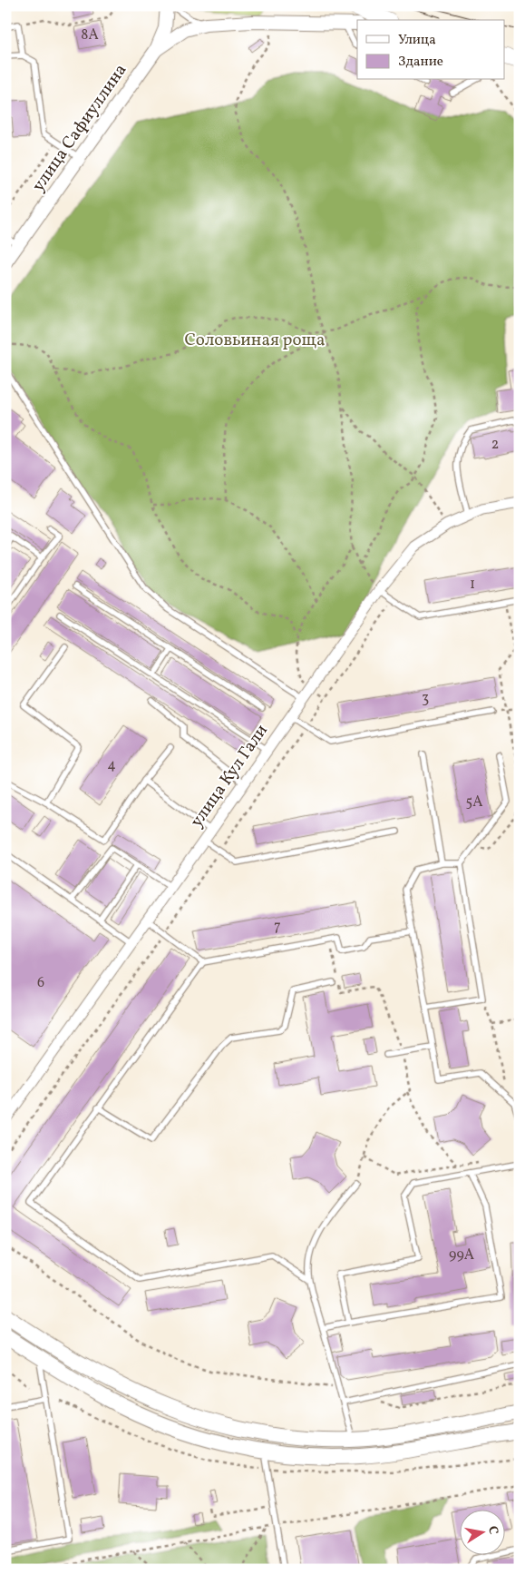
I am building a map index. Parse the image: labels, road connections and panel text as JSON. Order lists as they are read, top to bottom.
{
  "streets": {
    "street": ["улица Сафиуллина", "улица Кул Гали"]
  },
  "parks": ["Соловьиная роща"],
  "house_numbers": [
    "8А",
    "2",
    "1",
    "3",
    "4",
    "5А",
    "7",
    "6",
    "99А"
  ],
  "legend": ["Улица", "Здание"],
  "north": "right"
}
